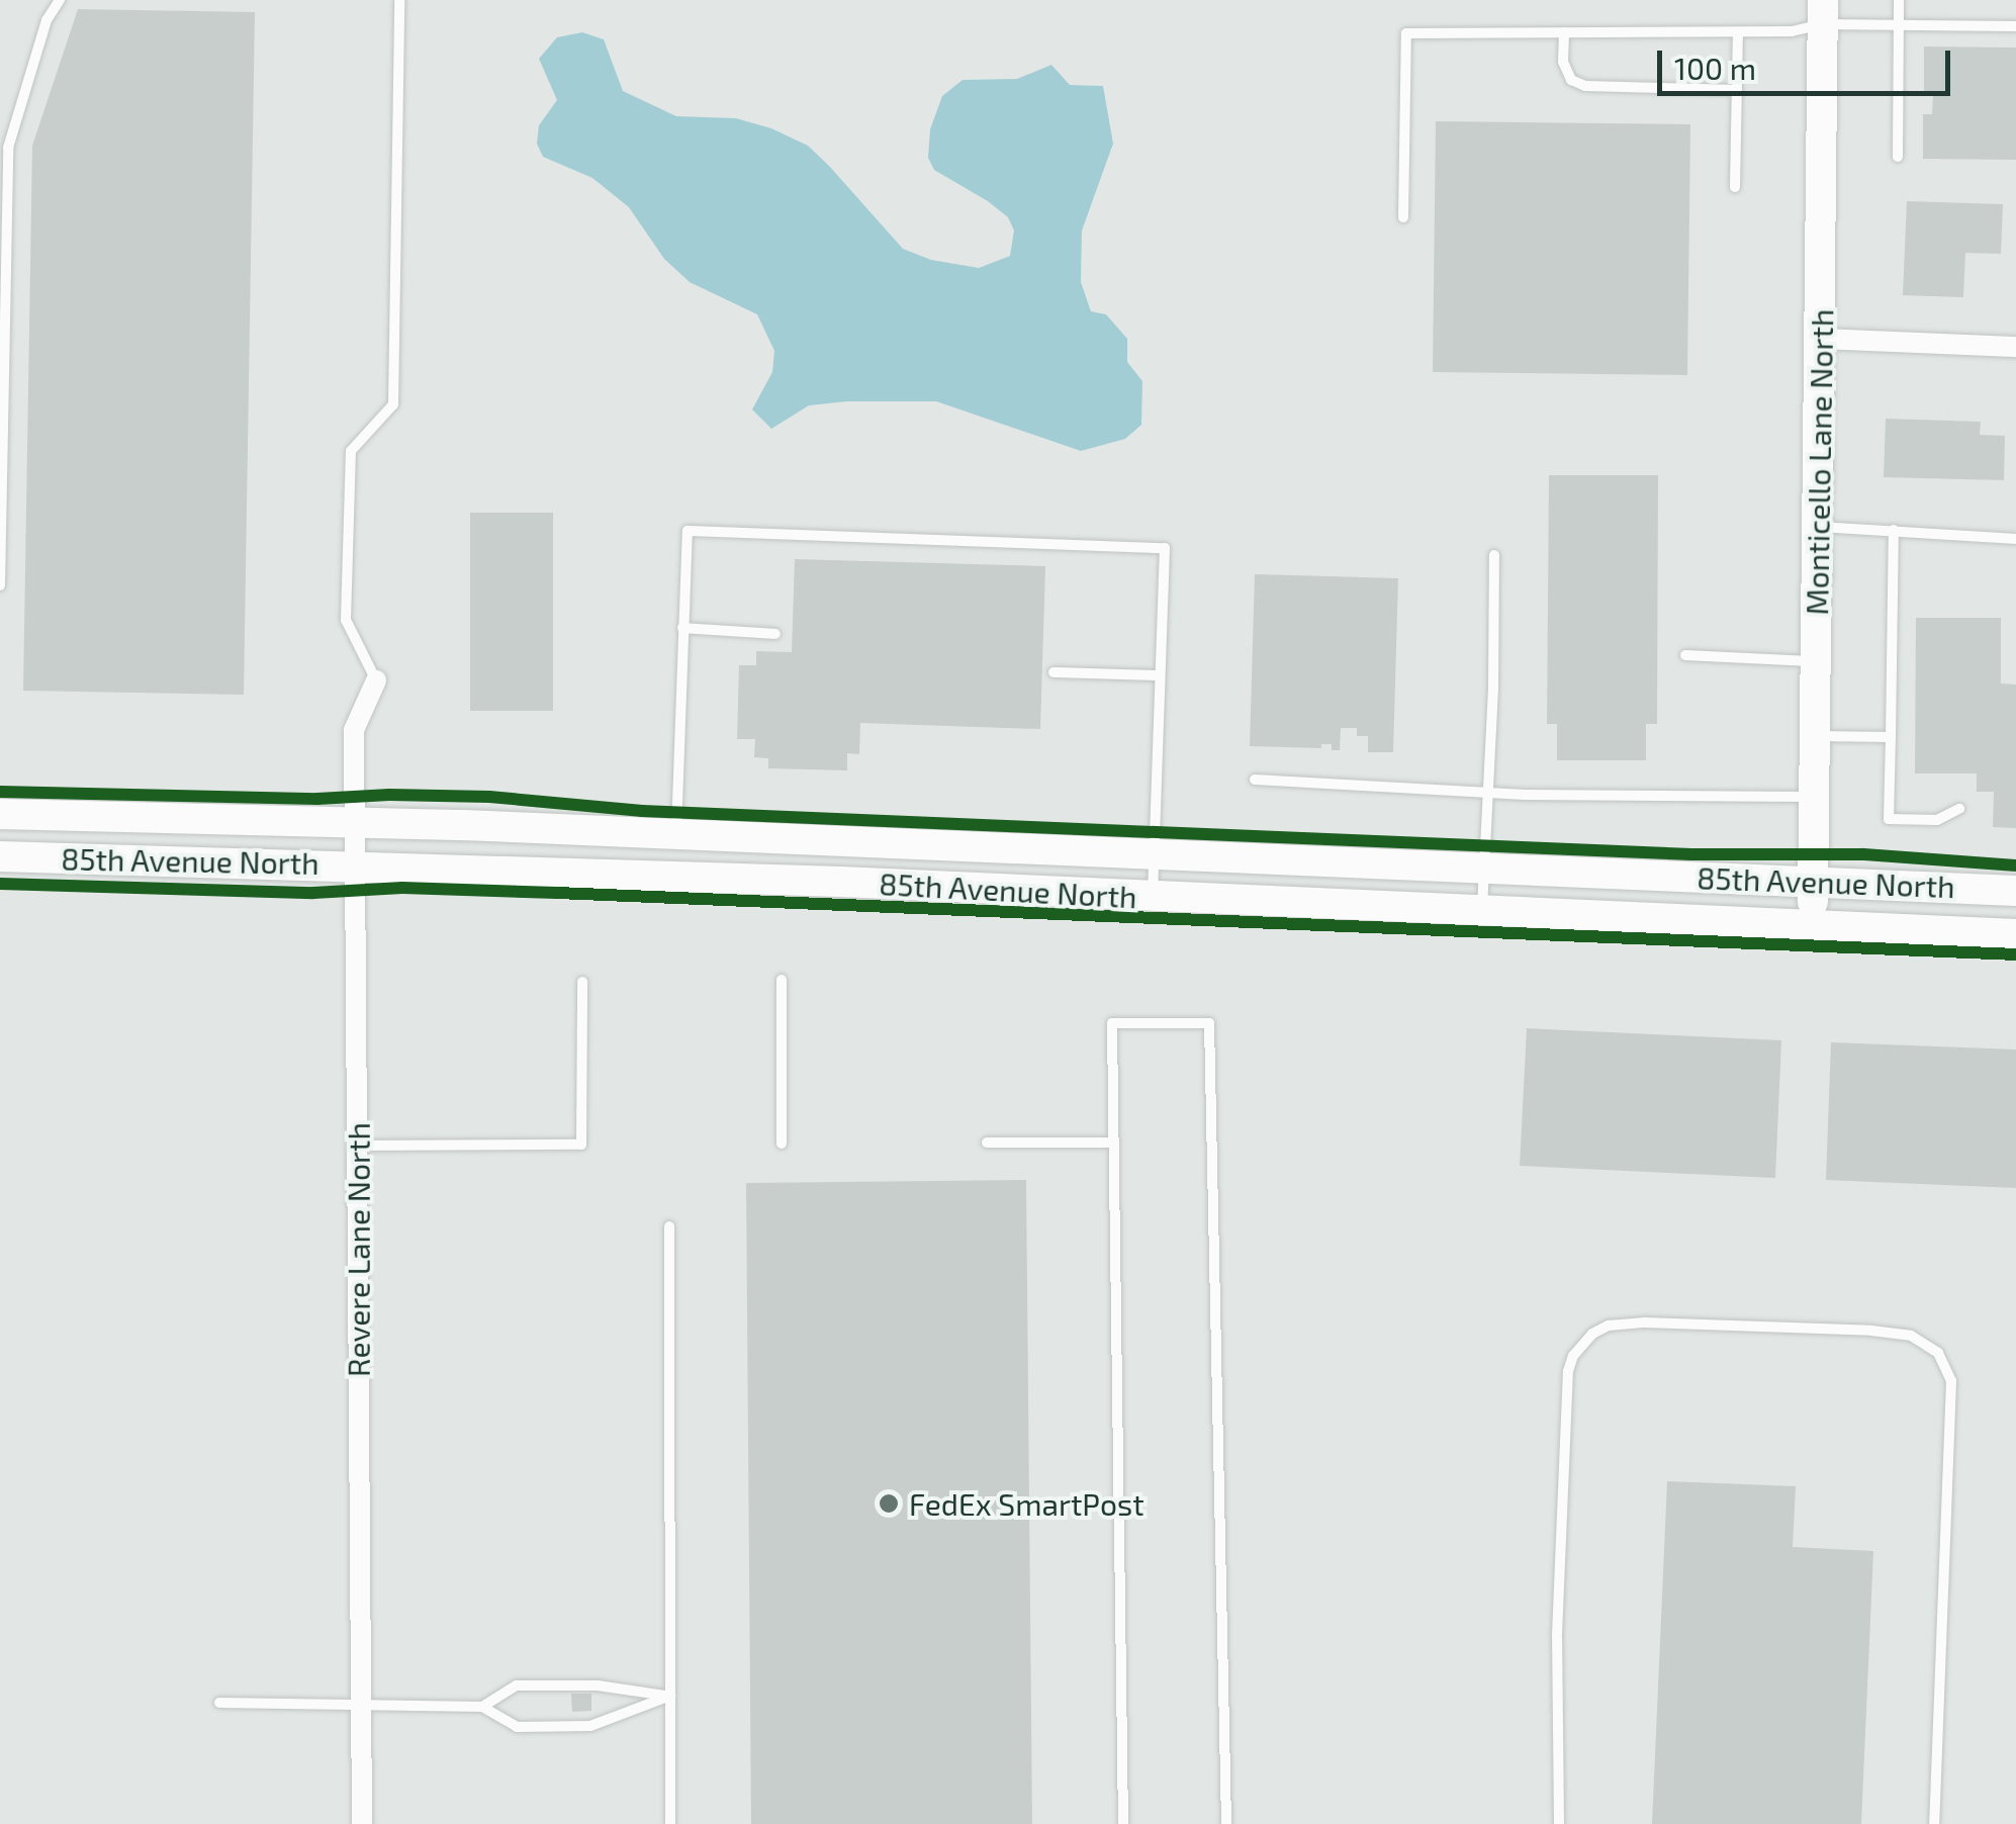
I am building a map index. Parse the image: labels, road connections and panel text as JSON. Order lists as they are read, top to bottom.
{
  "streets": {
    "main road": ["Monticello Lane North", "85th Avenue North"],
    "street": ["Revere Lane North"]
  },
  "crossings": [
    ["Monticello Lane North", "85th Avenue North"],
    ["85th Avenue North", "Revere Lane North"]
  ],
  "places": ["FedEx SmartPost"],
  "scale_bar": "100 m"
}
